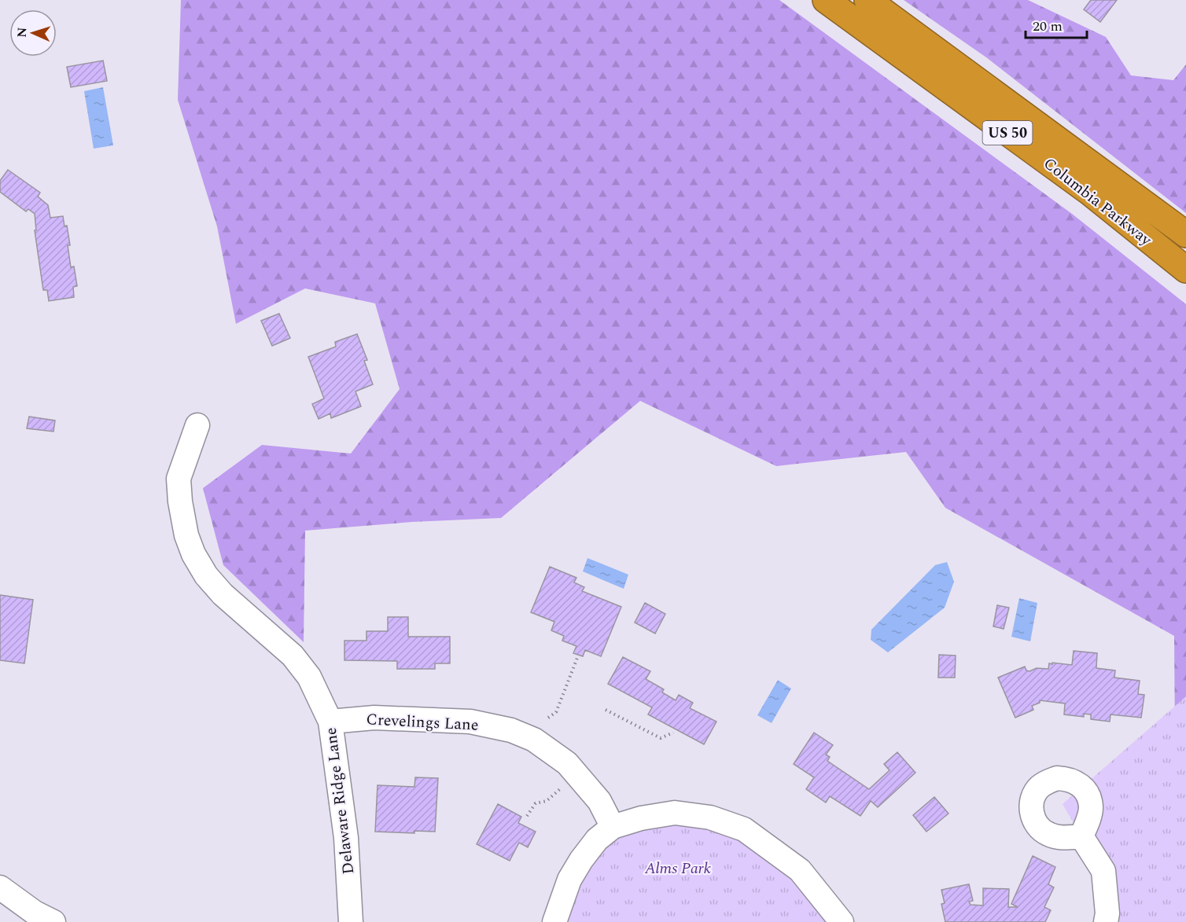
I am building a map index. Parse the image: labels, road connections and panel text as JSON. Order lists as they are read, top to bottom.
{
  "streets": {
    "highway": ["US 50", "Columbia Parkway"],
    "street": ["Crevelings Lane", "Delaware Ridge Lane"]
  },
  "crossings": [
    ["Crevelings Lane", "Delaware Ridge Lane"]
  ],
  "parks": ["Alms Park"],
  "scale_bar": "20 m",
  "north": "left"
}
